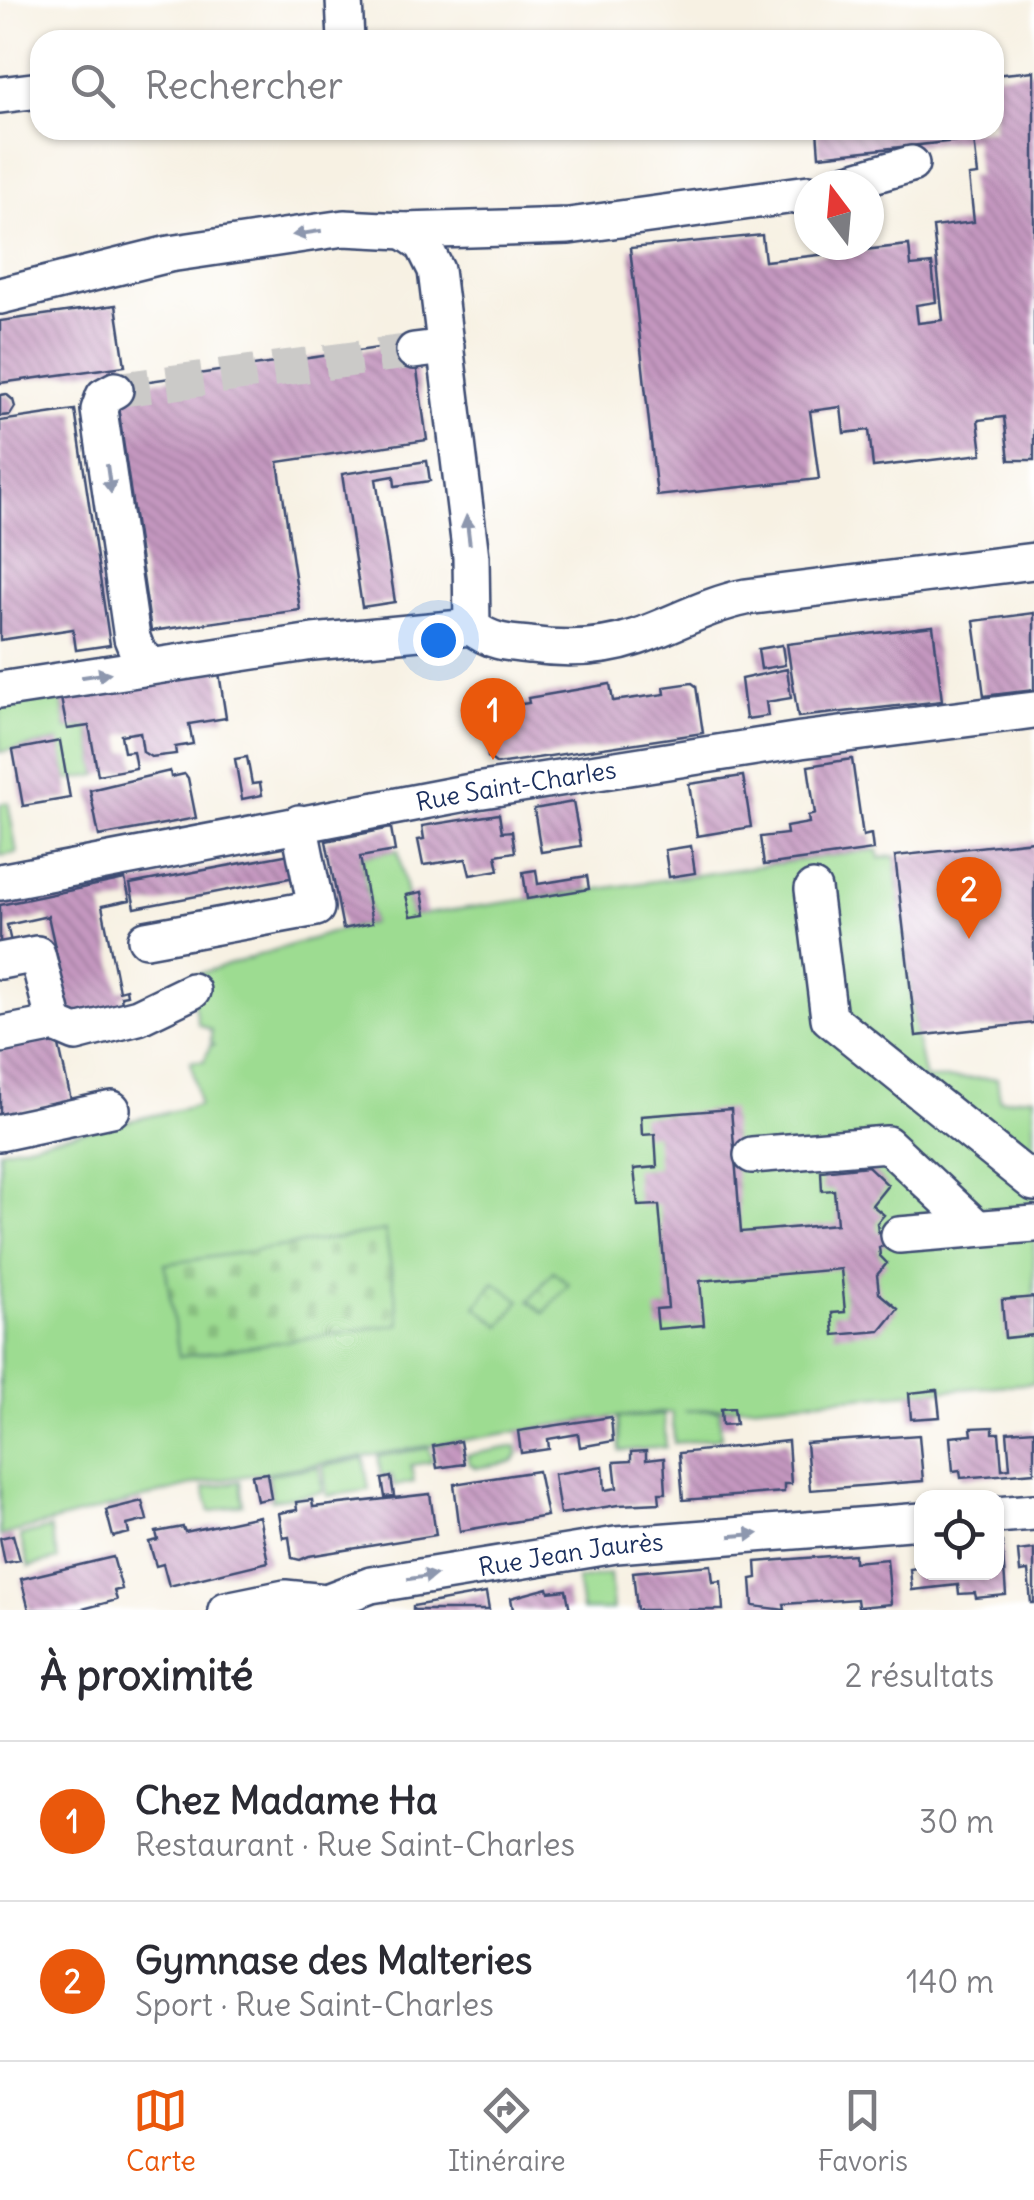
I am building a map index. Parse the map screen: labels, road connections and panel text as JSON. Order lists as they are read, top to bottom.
{
  "streets": {
    "street": ["Rue Saint-Charles", "Rue Jean Jaurès"]
  },
  "one_way": ["Rue Jean Jaurès"],
  "north": "top",
  "page": {
    "search": "Rechercher",
    "pins": ["1", "2"],
    "heading": ["À proximité", "2 résultats"],
    "list": [
      {
        "mark": "1",
        "name": "Chez Madame Ha",
        "note": "Restaurant · Rue Saint-Charles",
        "value": "30 m"
      },
      {
        "mark": "2",
        "name": "Gymnase des Malteries",
        "note": "Sport · Rue Saint-Charles",
        "value": "140 m"
      }
    ],
    "nav": ["Carte", "Itinéraire", "Favoris"]
  }
}
